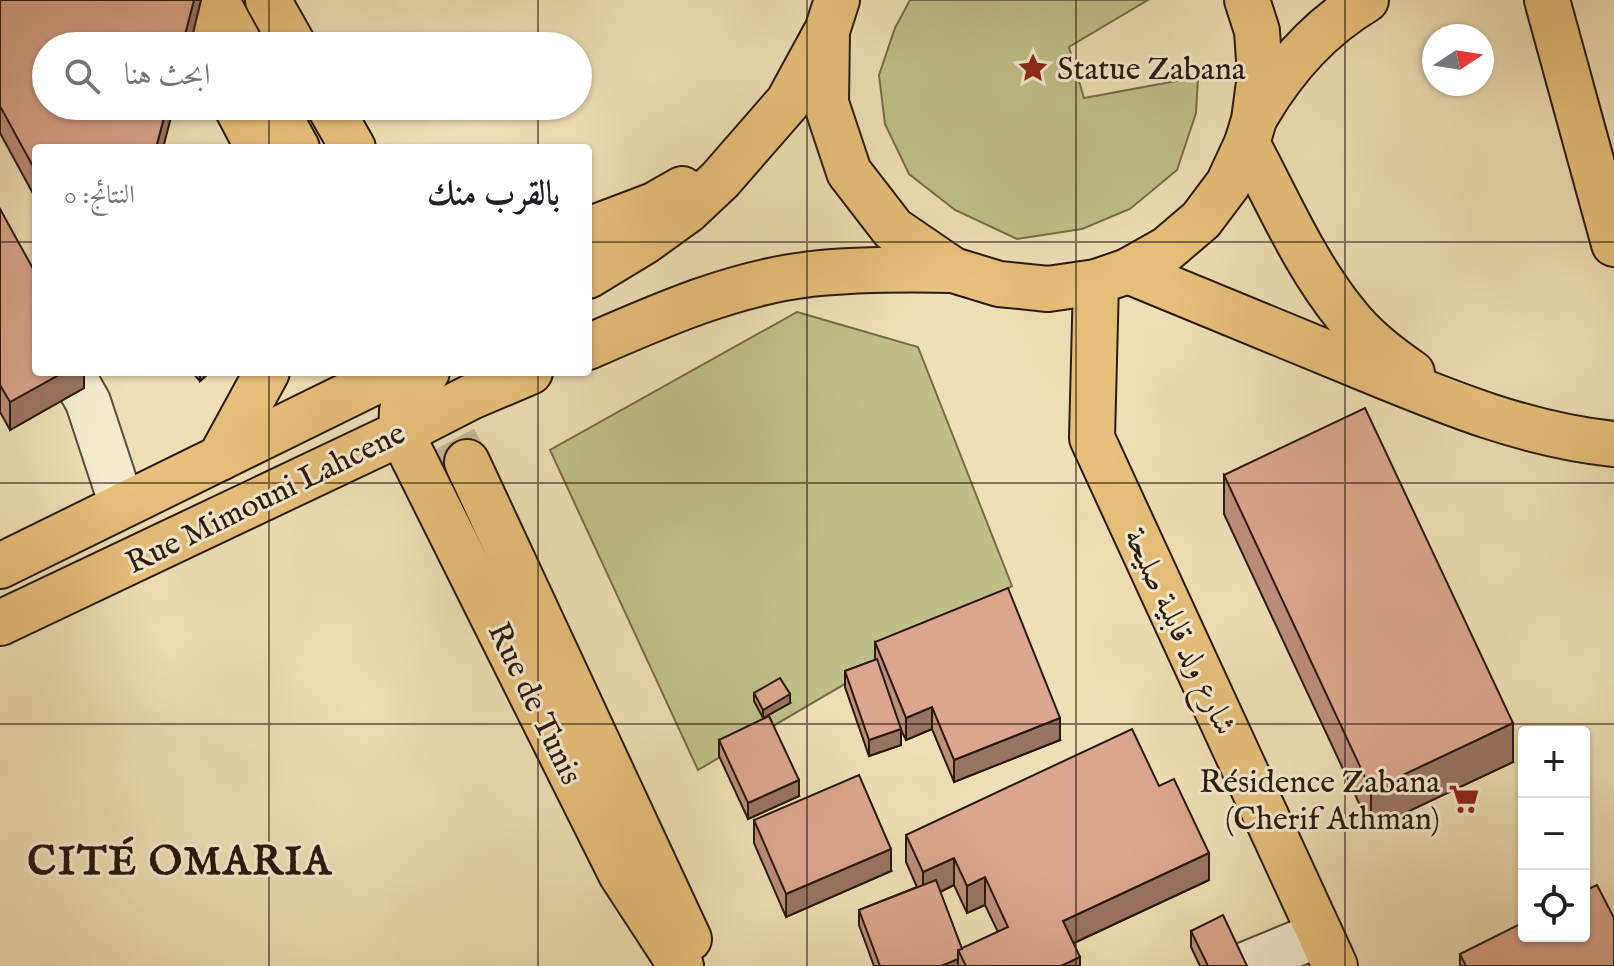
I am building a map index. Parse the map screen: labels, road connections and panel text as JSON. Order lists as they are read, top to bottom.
{
  "streets": {
    "main road": ["Rue Mimouni Lahcene", "شارع ولد قابلية صليحة", "Rue de Tunis"]
  },
  "crossings": [
    ["Rue Mimouni Lahcene", "Rue de Tunis"]
  ],
  "districts": ["CITÉ OMARIA"],
  "places": {
    "place": ["Statue Zabana"],
    "supermarket": ["Résidence Zabana (Cherif Athman)"]
  },
  "north": "right",
  "page": {
    "search": "ابحث هنا",
    "heading": ["بالقرب منك", "النتائج: 0"],
    "map_buttons": ["+", "−"]
  }
}
